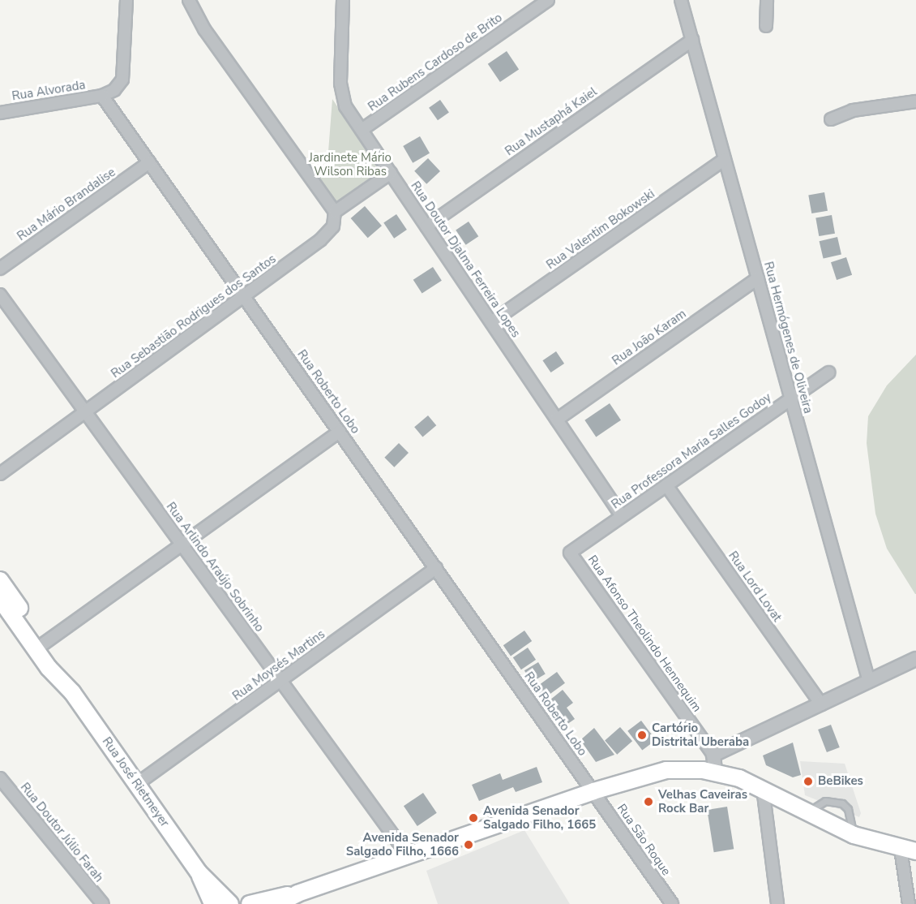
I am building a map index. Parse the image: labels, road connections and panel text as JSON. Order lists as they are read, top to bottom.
{
  "streets": {
    "main road": ["Rua José Rietmeyer"],
    "street": [
      "Rua Rubens Cardoso de Brito",
      "Rua Alvorada",
      "Rua Mustaphá Kaiel",
      "Rua Mário Brandalise",
      "Rua Valentim Bokowski",
      "Rua Doutor Djalma Ferreira Lopes",
      "Rua Sebastião Rodrigues dos Santos",
      "Rua João Karam",
      "Rua Hermógenes de Oliveira",
      "Rua Roberto Lobo",
      "Rua Professora Maria Salles Godoy",
      "Rua Arlindo Araújo Sobrinho",
      "Rua Lord Lovat",
      "Rua Afonso Theolindo Hennequim",
      "Rua Moysés Martins",
      "Rua Doutor Júlio Farah",
      "Rua São Roque"
    ]
  },
  "crossings": [
    ["Rua Rubens Cardoso de Brito", "Rua Doutor Djalma Ferreira Lopes"],
    ["Rua Alvorada", "Rua Roberto Lobo"],
    ["Rua Mustaphá Kaiel", "Rua Doutor Djalma Ferreira Lopes"],
    ["Rua Mustaphá Kaiel", "Rua Hermógenes de Oliveira"],
    ["Rua Mário Brandalise", "Rua Roberto Lobo"],
    ["Rua Valentim Bokowski", "Rua Doutor Djalma Ferreira Lopes"],
    ["Rua Valentim Bokowski", "Rua Hermógenes de Oliveira"],
    ["Rua Doutor Djalma Ferreira Lopes", "Rua João Karam"],
    ["Rua Doutor Djalma Ferreira Lopes", "Rua Professora Maria Salles Godoy"],
    ["Rua Sebastião Rodrigues dos Santos", "Rua Roberto Lobo"],
    ["Rua Sebastião Rodrigues dos Santos", "Rua Arlindo Araújo Sobrinho"],
    ["Rua João Karam", "Rua Hermógenes de Oliveira"],
    ["Rua Hermógenes de Oliveira", "Rua Professora Maria Salles Godoy"],
    ["Rua Roberto Lobo", "Rua Moysés Martins"],
    ["Rua Roberto Lobo", "Rua São Roque"],
    ["Rua Professora Maria Salles Godoy", "Rua Lord Lovat"],
    ["Rua Professora Maria Salles Godoy", "Rua Afonso Theolindo Hennequim"],
    ["Rua Arlindo Araújo Sobrinho", "Rua Moysés Martins"],
    ["Rua Moysés Martins", "Rua José Rietmeyer"]
  ],
  "parks": ["Jardinete Mário Wilson Ribas"],
  "places": [
    "Cartório Distrital Uberaba",
    "BeBikes",
    "Velhas Caveiras Rock Bar",
    "Avenida Senador Salgado Filho, 1665",
    "Avenida Senador Salgado Filho, 1666"
  ]
}
